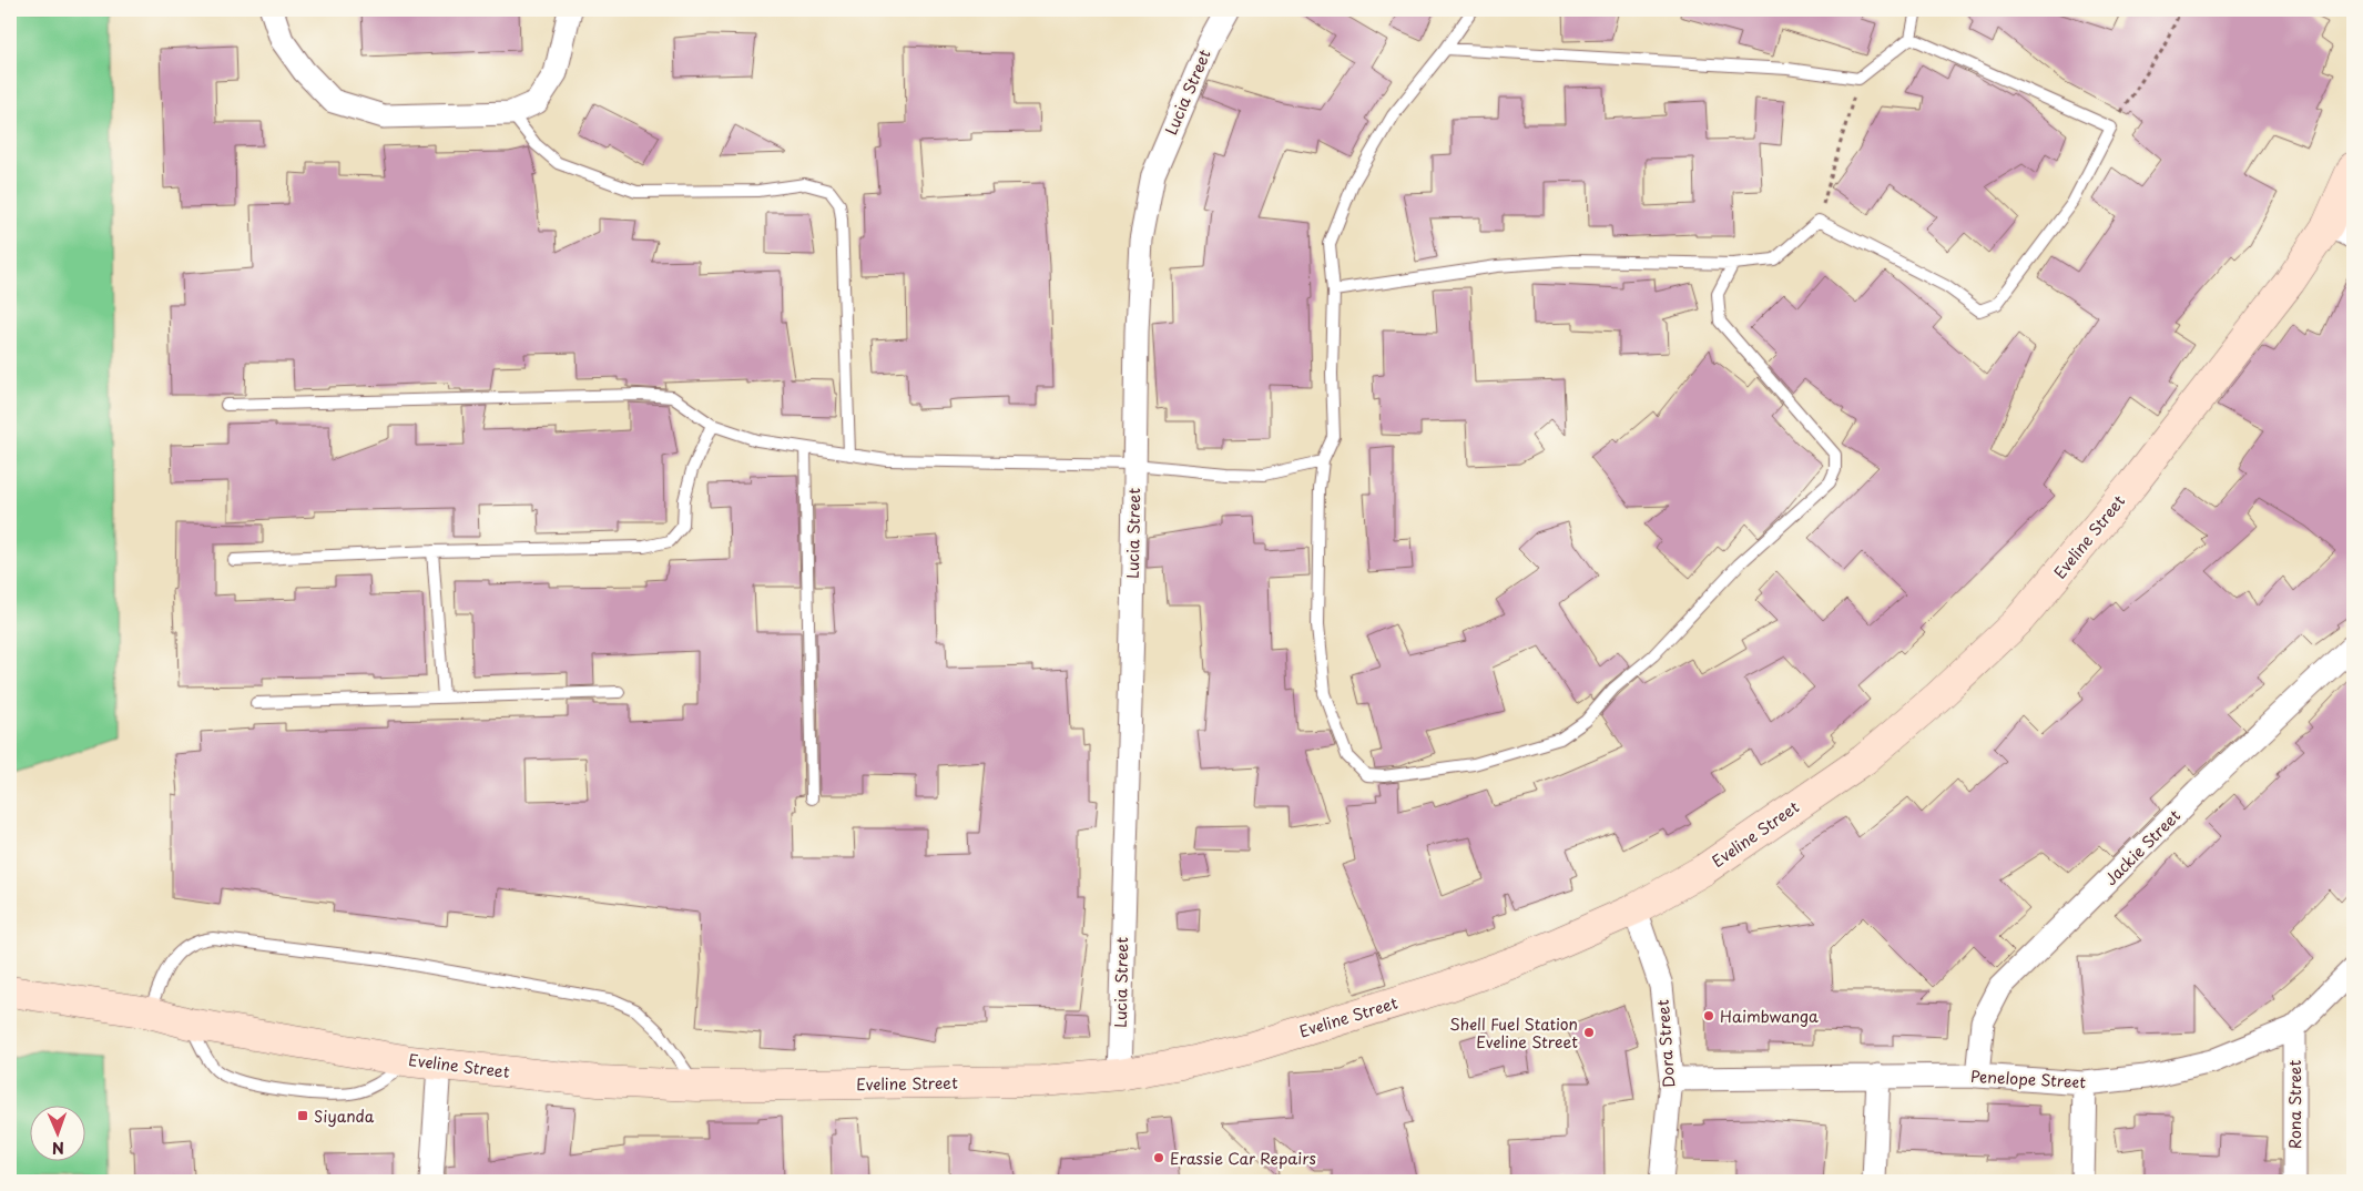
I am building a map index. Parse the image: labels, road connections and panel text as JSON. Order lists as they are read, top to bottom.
{
  "streets": {
    "street": [
      "Lucia Street",
      "Eveline Street",
      "Jackie Street",
      "Dora Street",
      "Penelope Street",
      "Rona Street"
    ]
  },
  "crossings": [
    ["Lucia Street", "Eveline Street"],
    ["Eveline Street", "Dora Street"],
    ["Jackie Street", "Penelope Street"],
    ["Dora Street", "Penelope Street"],
    ["Penelope Street", "Rona Street"]
  ],
  "places": {
    "other": ["Haimbwanga", "Shell Fuel Station Eveline Street", "Erassie Car Repairs"],
    "transit": ["Siyanda"]
  },
  "north": "bottom"
}
